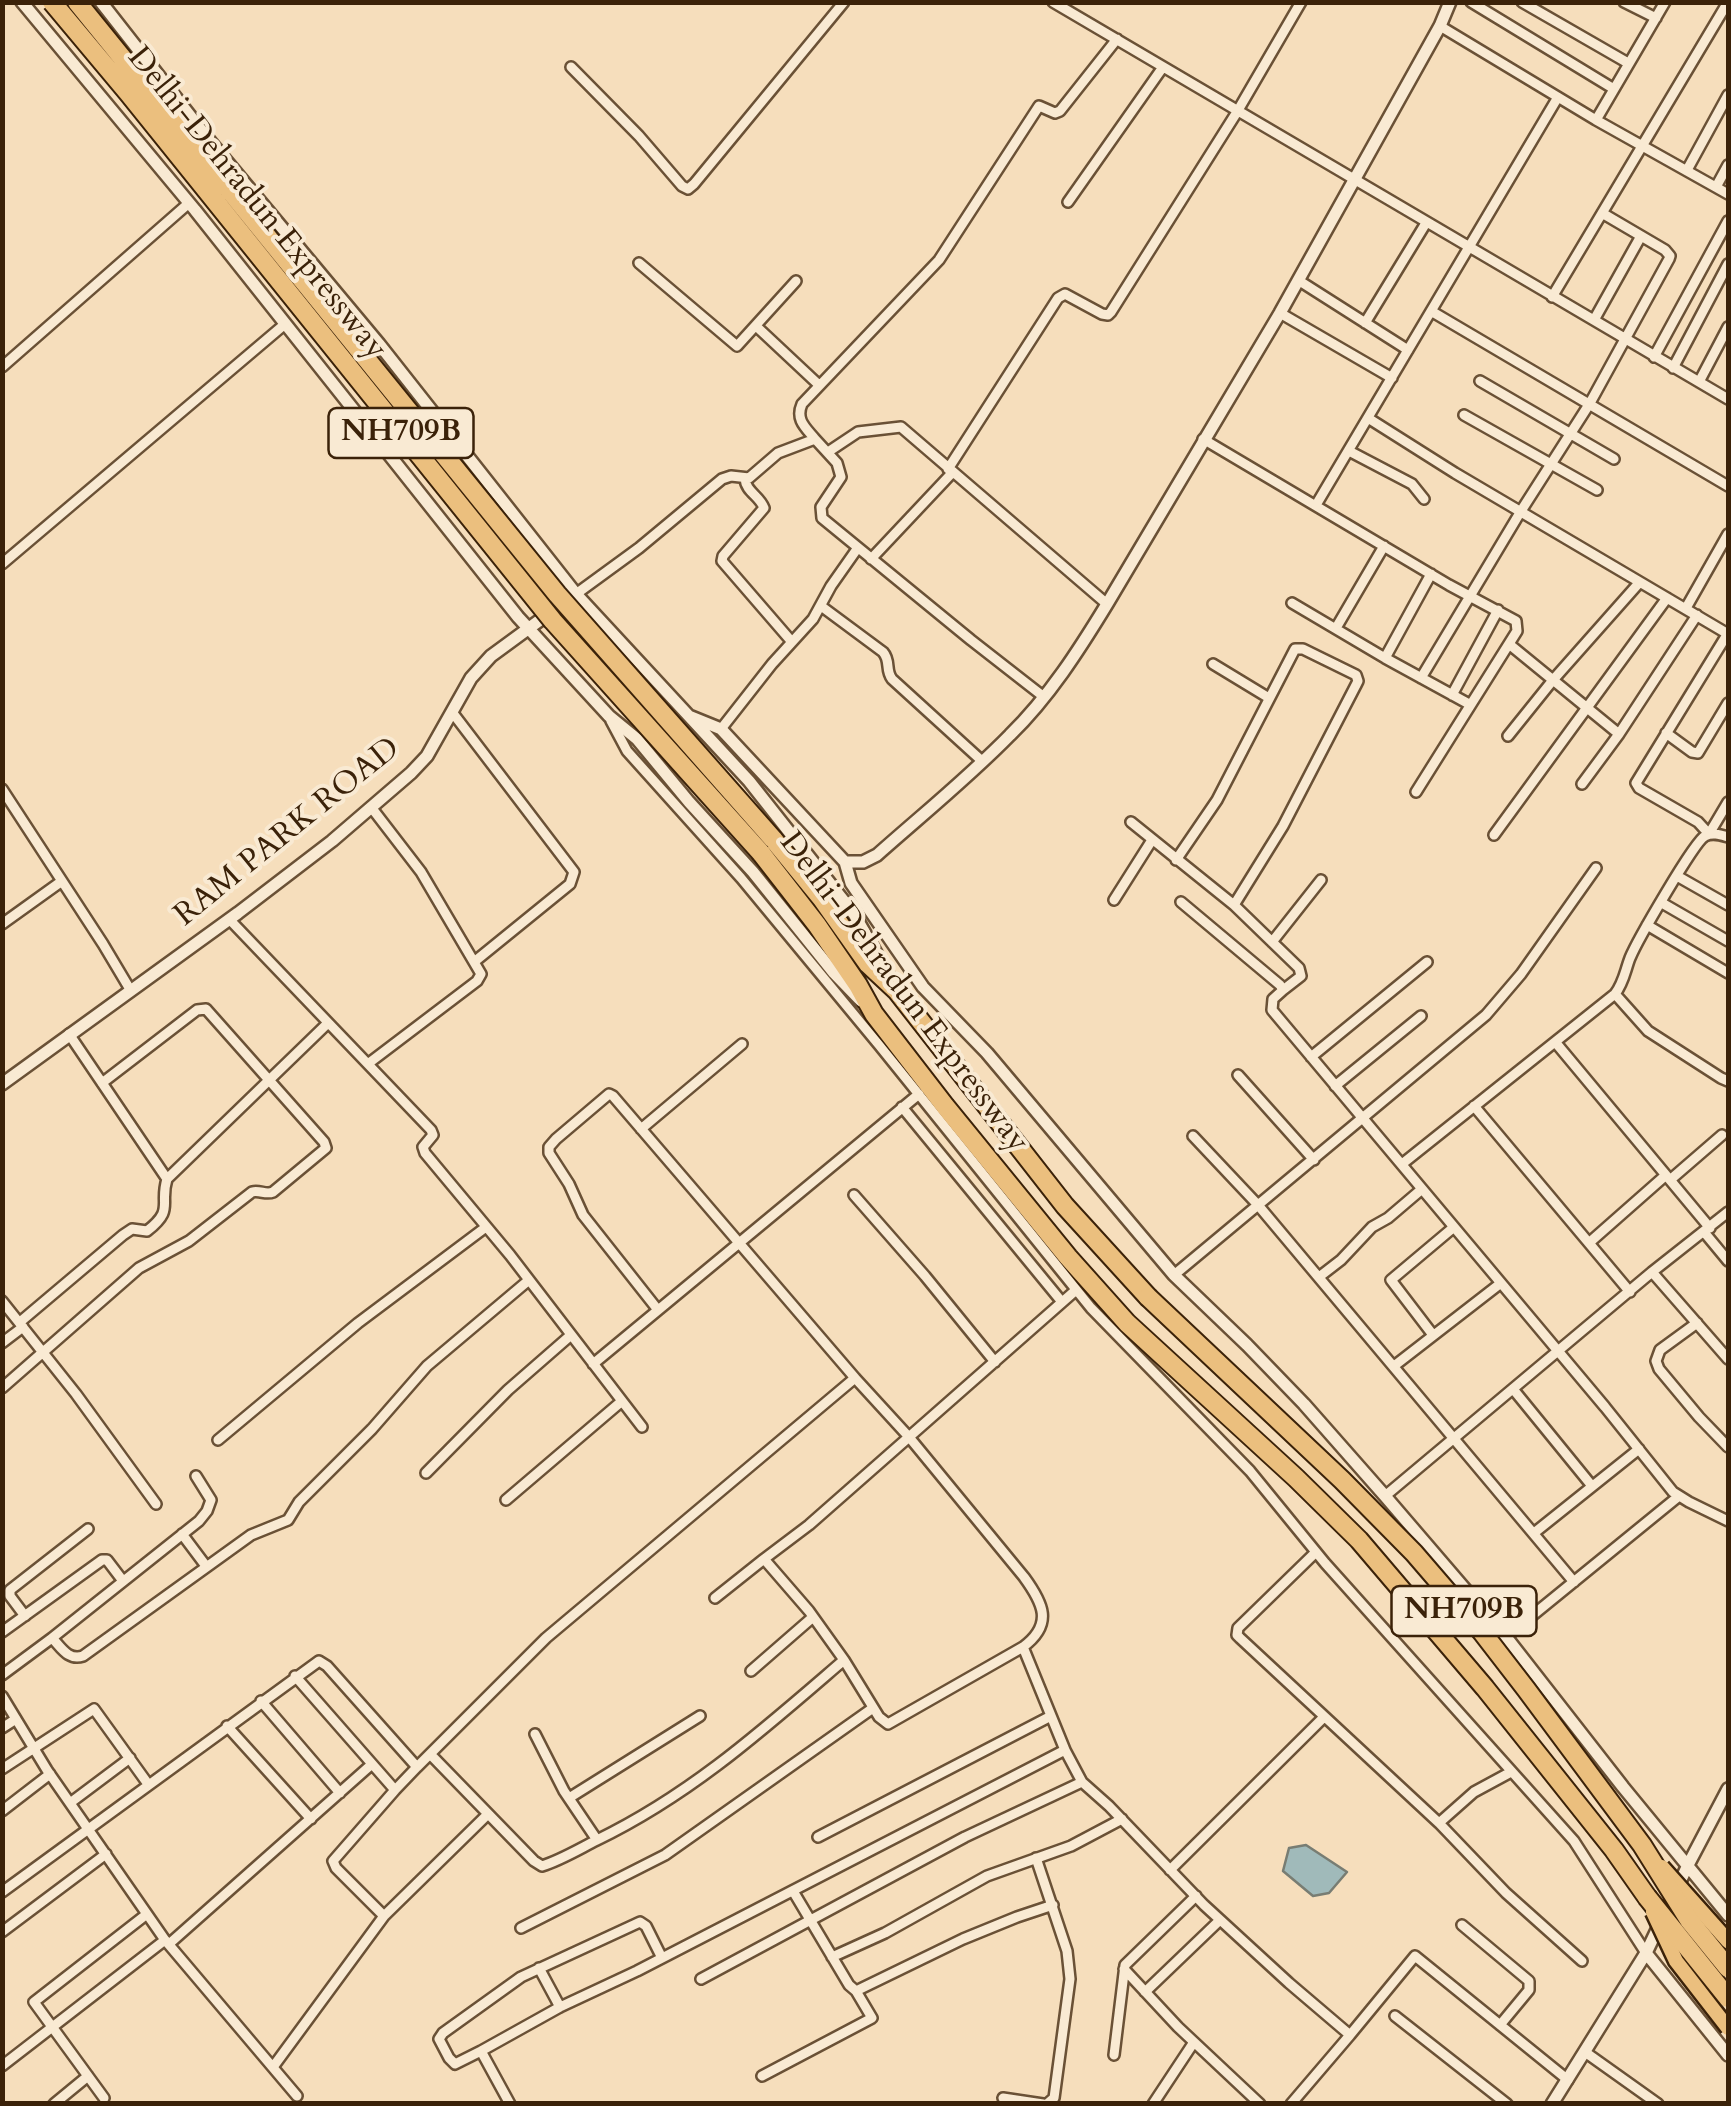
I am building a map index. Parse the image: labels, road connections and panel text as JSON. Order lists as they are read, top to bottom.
{
  "streets": {
    "highway": ["Delhi-Dehradun Expressway", "NH709B"],
    "street": ["RAM PARK ROAD"]
  }
}
